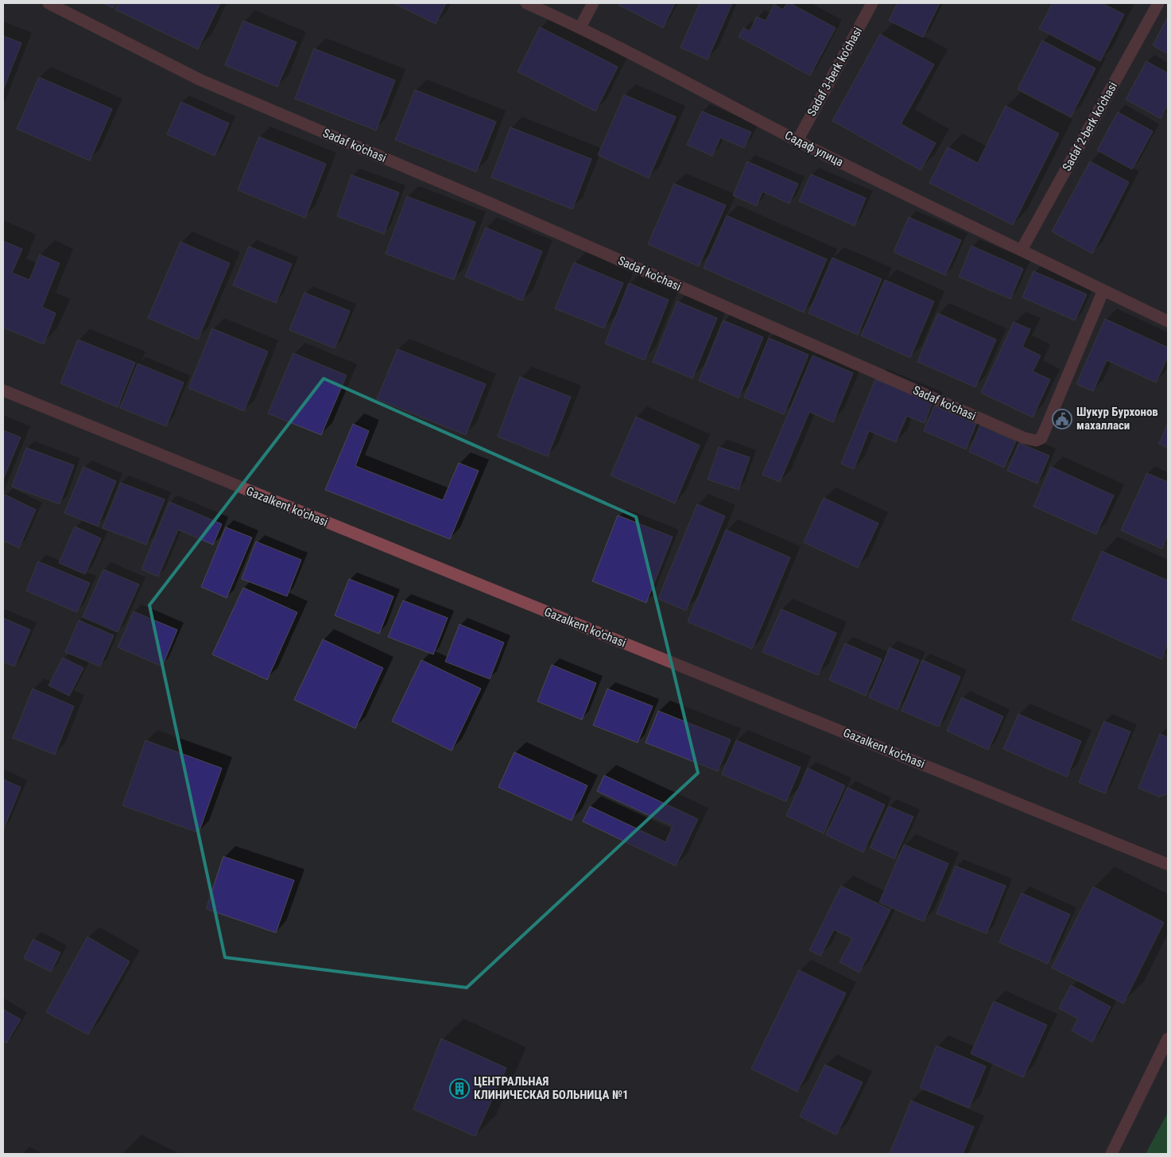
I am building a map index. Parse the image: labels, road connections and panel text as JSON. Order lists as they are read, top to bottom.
{
  "streets": {
    "street": [
      "Sadaf 3-berk ko'chasi",
      "Sadaf 2-berk ko'chasi",
      "Sadaf ko'chasi",
      "Садаф улица",
      "Gazalkent ko'chasi"
    ]
  },
  "crossings": [
    ["Sadaf 3-berk ko'chasi", "Садаф улица"],
    ["Sadaf 2-berk ko'chasi", "Садаф улица"],
    ["Sadaf ko'chasi", "Садаф улица"]
  ],
  "places": {
    "public building": ["Шукур Бурхонов махалласи"],
    "building": ["ЦЕНТРАЛЬНАЯ КЛИНИЧЕСКАЯ БОЛЬНИЦА №1"]
  }
}
